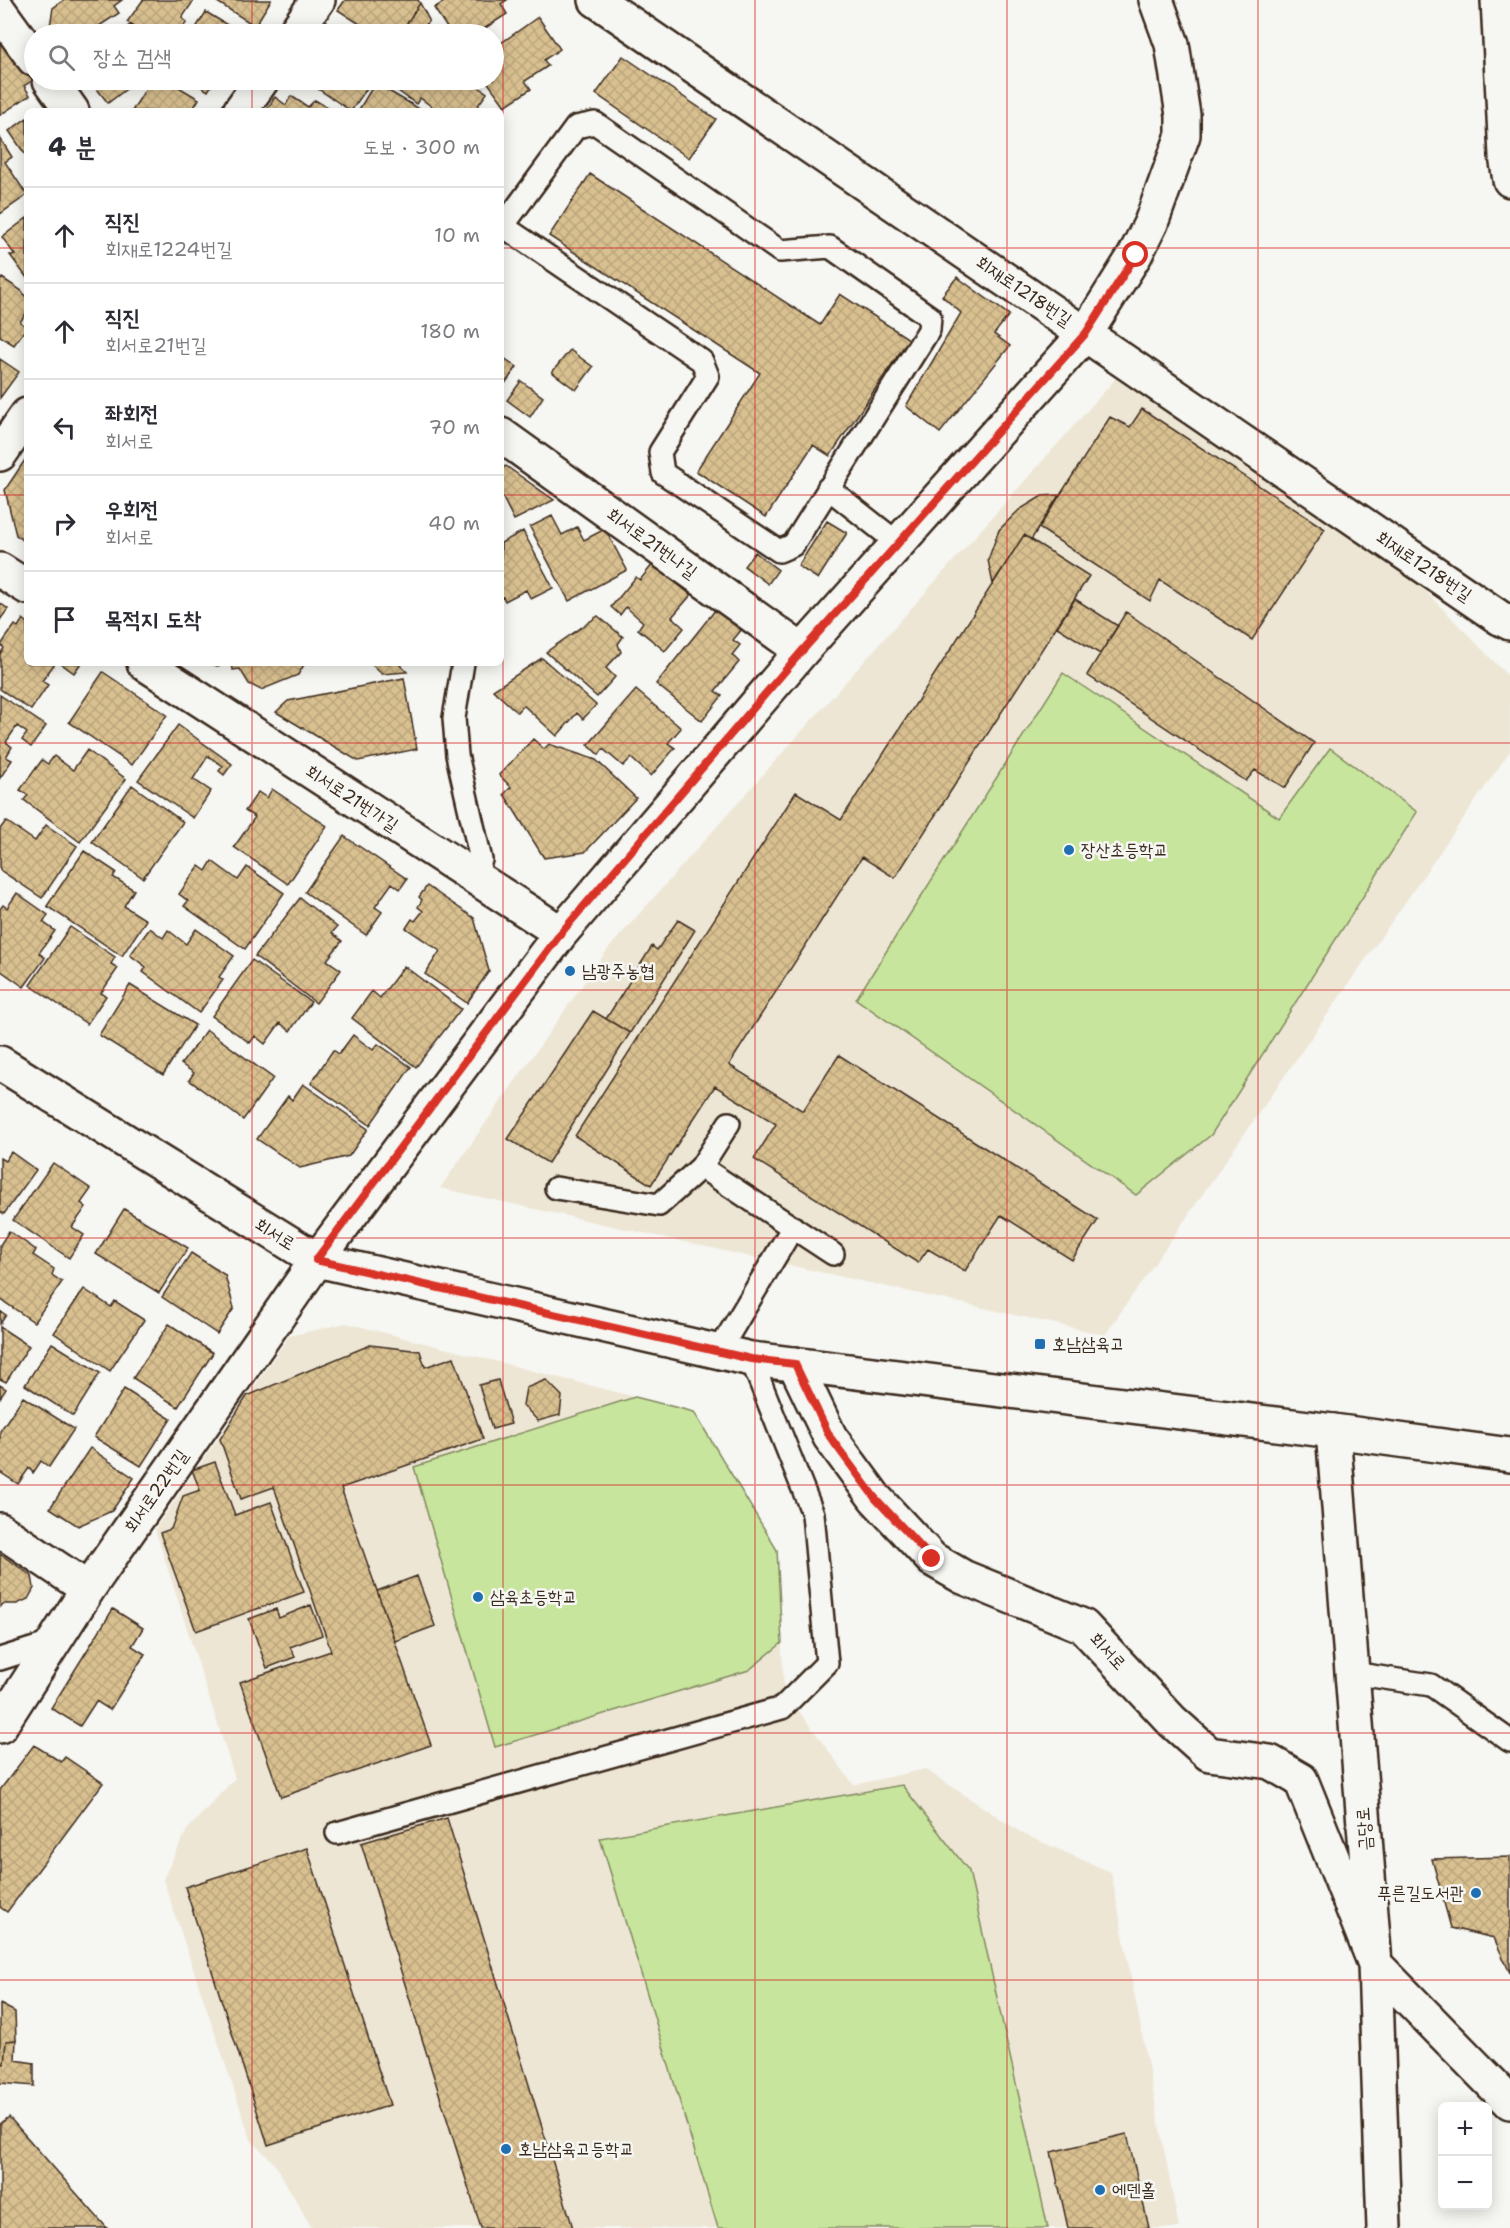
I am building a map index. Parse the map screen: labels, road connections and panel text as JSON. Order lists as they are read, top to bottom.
{
  "streets": {
    "street": [
      "회재로1218번길",
      "회서로21번나길",
      "회서로21번가길",
      "회서로",
      "회서로22번길",
      "금당로"
    ]
  },
  "crossings": [
    ["회재로1218번길", "회서로22번길"],
    ["회서로21번나길", "회서로22번길"],
    ["회서로21번가길", "회서로22번길"],
    ["회서로", "회서로22번길"],
    ["회서로", "금당로"]
  ],
  "places": {
    "other": [
      "장산초등학교",
      "남광주농협",
      "삼육초등학교",
      "푸른길도서관",
      "호남삼육고등학교",
      "에덴홀"
    ],
    "transit": ["호남삼육고"]
  },
  "page": {
    "search": "장소 검색",
    "heading": ["4 분", "도보 · 300 m"],
    "list": [
      ["직진", "회재로1224번길", "10 m"],
      ["직진", "회서로21번길", "180 m"],
      ["좌회전", "회서로", "70 m"],
      ["우회전", "회서로", "40 m"],
      "목적지 도착"
    ],
    "map_buttons": ["+", "−"]
  }
}
